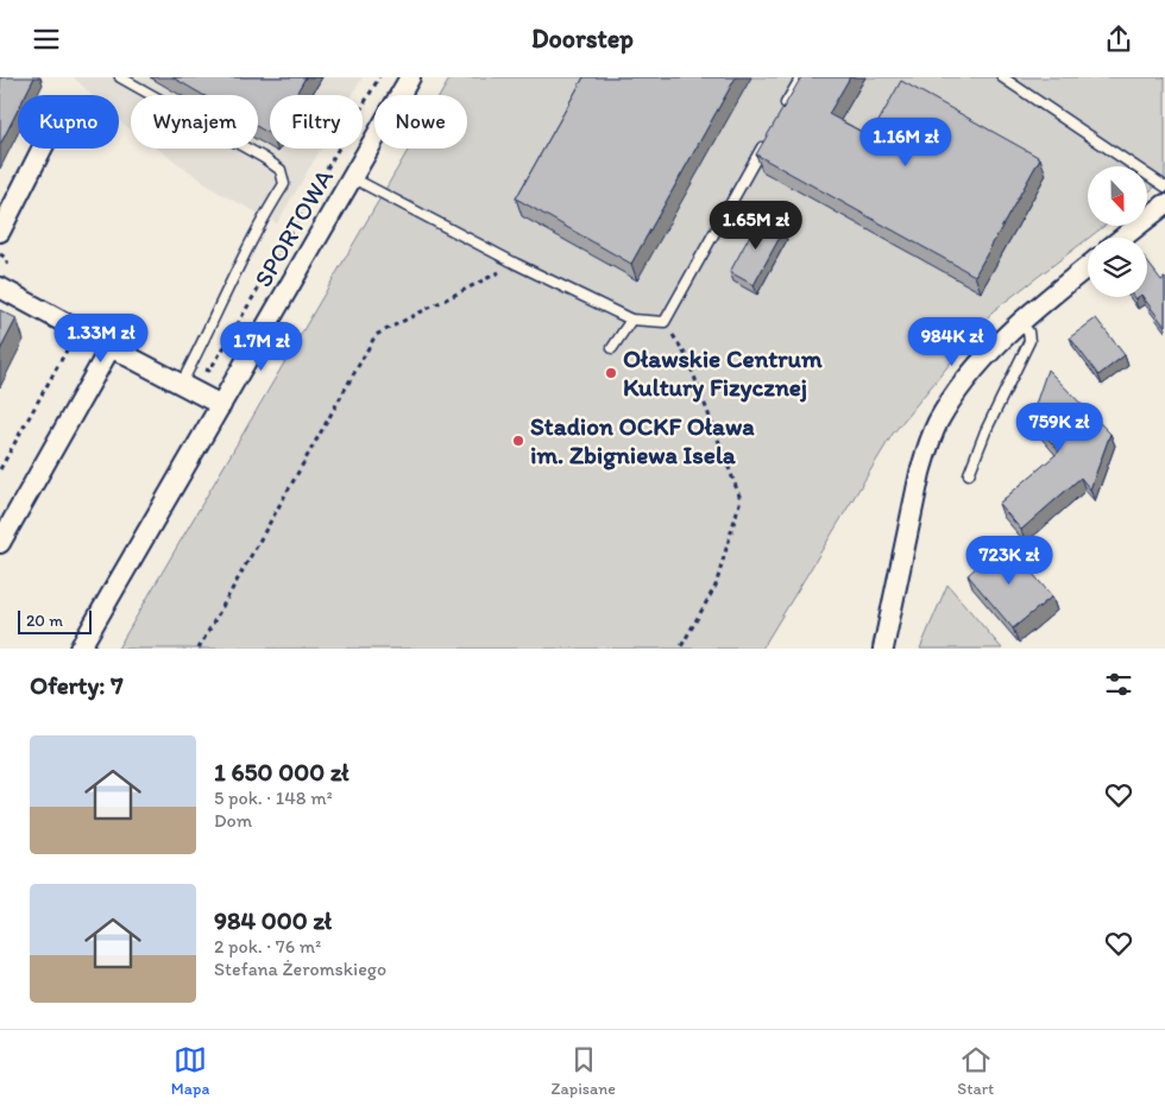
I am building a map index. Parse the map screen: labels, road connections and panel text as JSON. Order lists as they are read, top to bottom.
{
  "streets": {
    "street": ["SPORTOWA"]
  },
  "places": ["Oławskie Centrum Kultury Fizycznej", "Stadion OCKF Oława im. Zbigniewa Isela"],
  "scale_bar": "20 m",
  "north": "bottom",
  "page": {
    "header": "Doorstep",
    "chip": [
      "Kupno",
      "Wynajem",
      "Filtry",
      "Nowe"
    ],
    "price": [
      "1.16M zł",
      "1.65M zł",
      "1.33M zł",
      "984K zł",
      "1.7M zł",
      "759K zł",
      "723K zł"
    ],
    "scale": "20 m",
    "heading": "Oferty: 7",
    "list": [
      {
        "name": "1 650 000 zł",
        "note": "5 pok. · 148 m² · Dom"
      },
      {
        "name": "984 000 zł",
        "note": "2 pok. · 76 m² · Stefana Żeromskiego"
      }
    ],
    "tabs": ["Mapa", "Zapisane", "Start"]
  }
}
